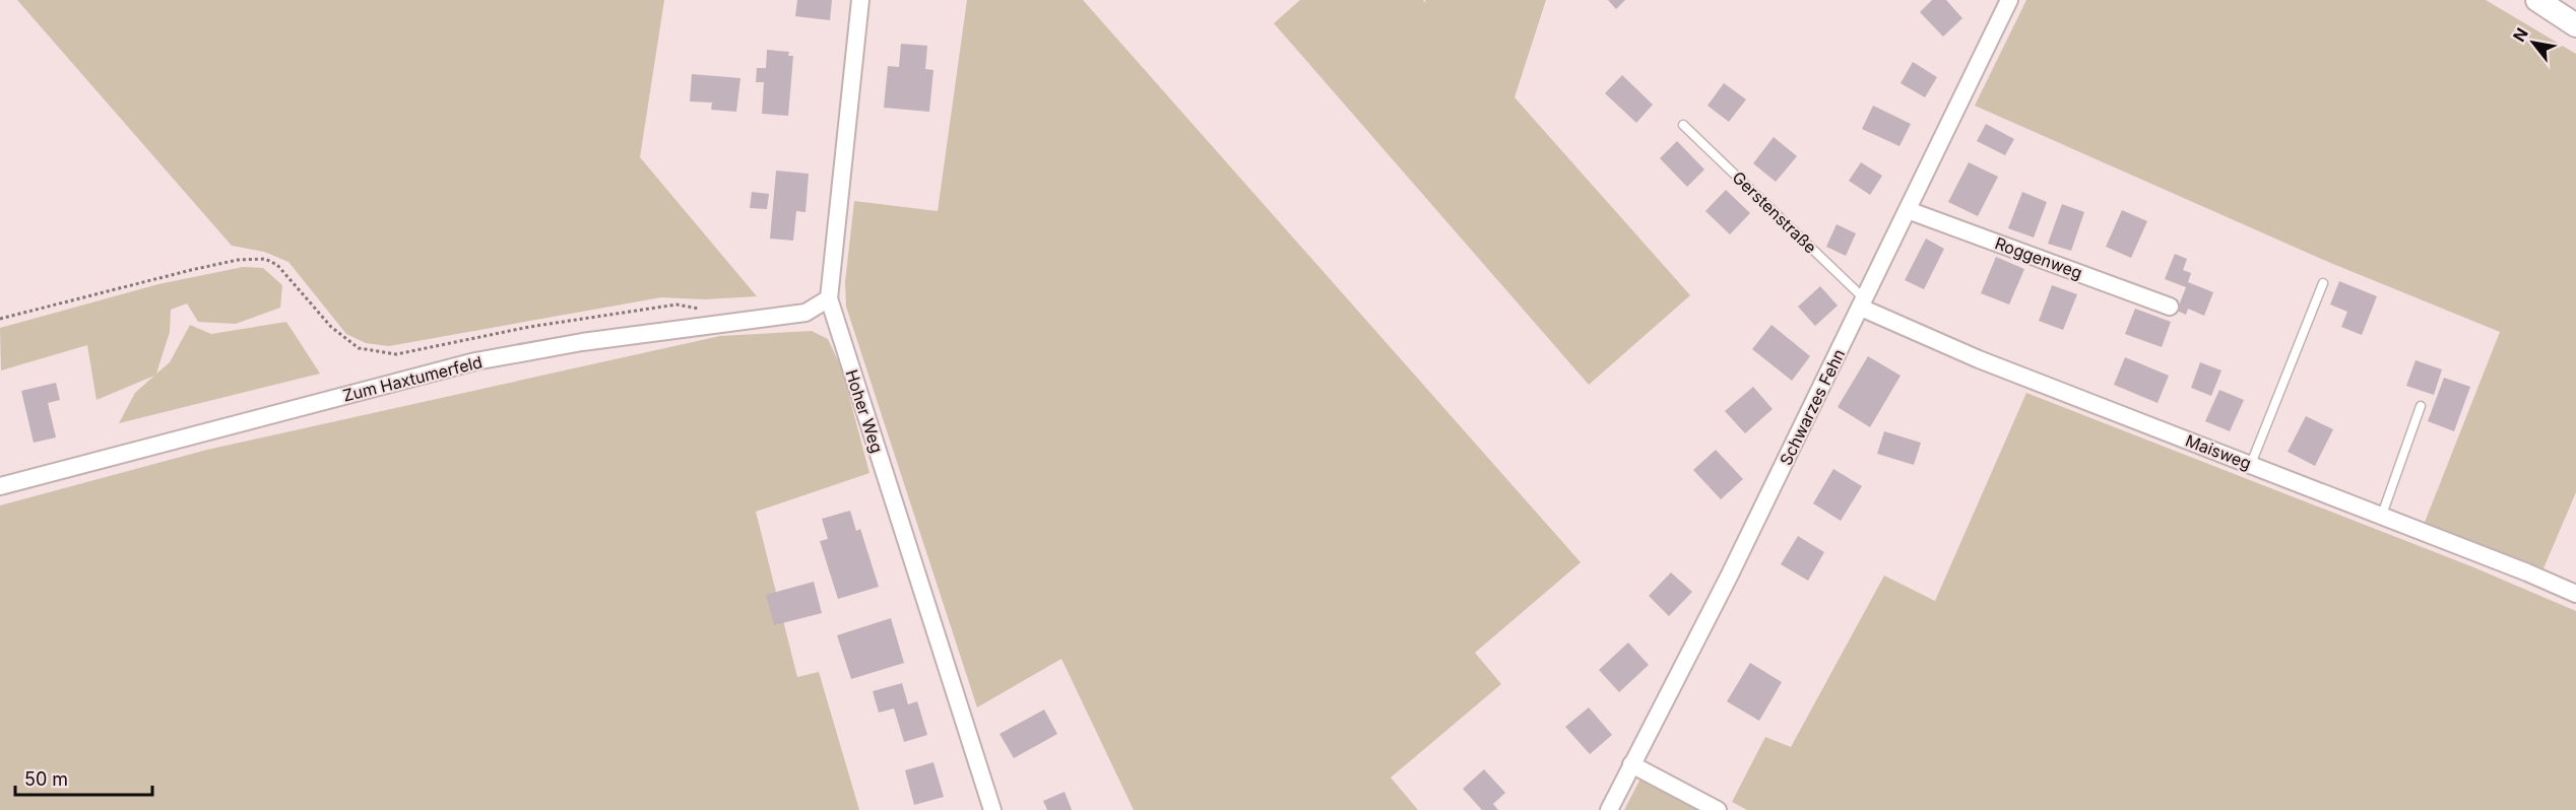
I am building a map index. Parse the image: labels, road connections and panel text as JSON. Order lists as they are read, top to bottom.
{
  "streets": {
    "street": [
      "Roggenweg",
      "Zum Haxtumerfeld",
      "Schwarzes Fehn",
      "Hoher Weg",
      "Maisweg"
    ],
    "lane": ["Gerstenstraße"]
  },
  "crossings": [
    ["Gerstenstraße", "Schwarzes Fehn"],
    ["Gerstenstraße", "Maisweg"],
    ["Roggenweg", "Schwarzes Fehn"],
    ["Zum Haxtumerfeld", "Hoher Weg"],
    ["Schwarzes Fehn", "Maisweg"]
  ],
  "scale_bar": "50 m",
  "north": "top left"
}
